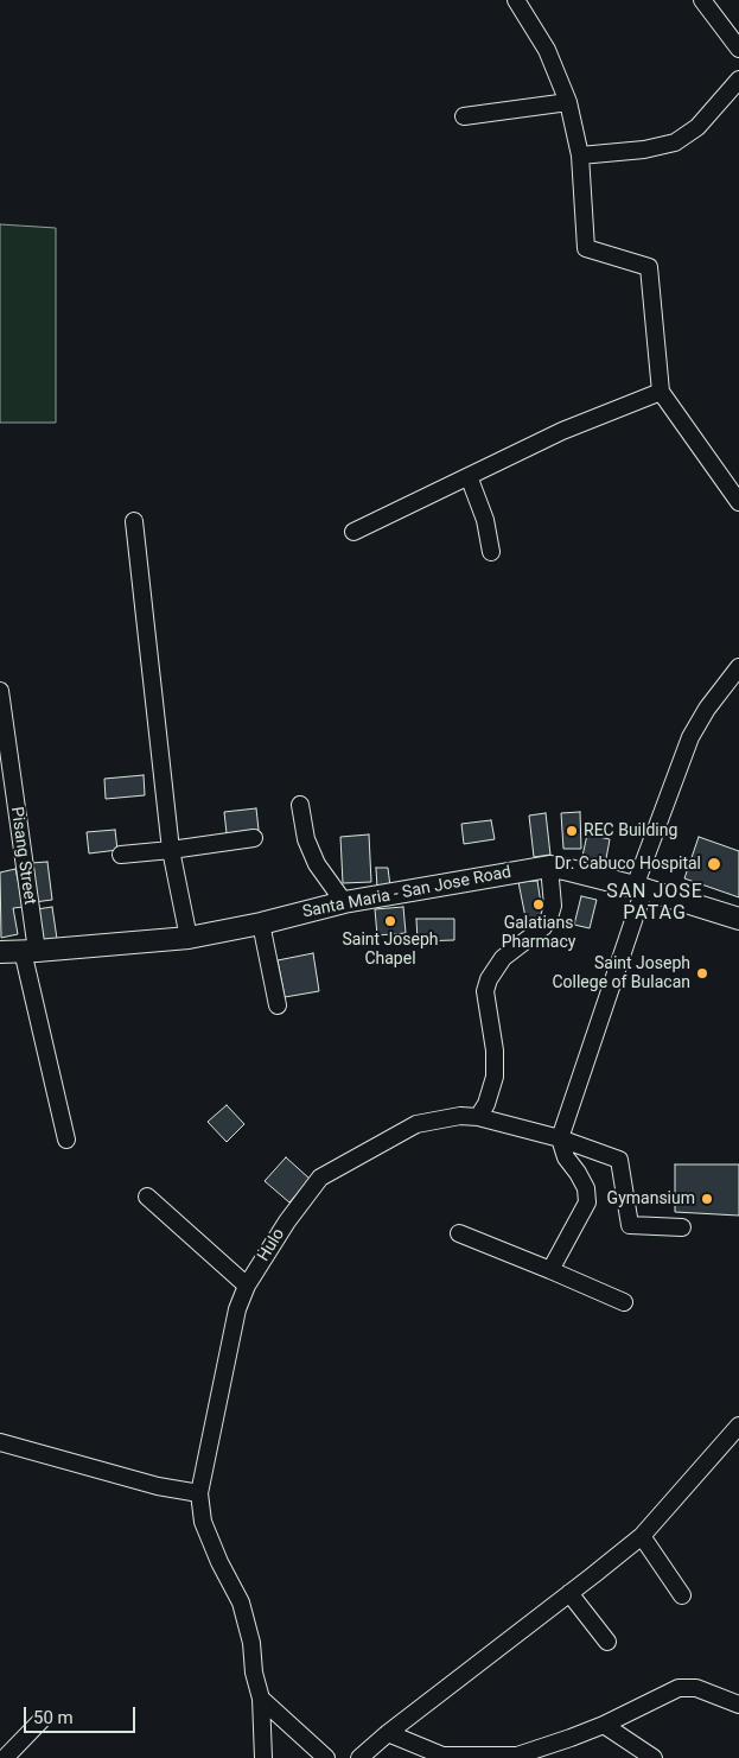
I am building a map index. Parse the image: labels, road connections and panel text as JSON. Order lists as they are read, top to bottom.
{
  "streets": {
    "main road": ["Santa Maria - San Jose Road"],
    "street": ["Pisang Street", "Hulo"]
  },
  "crossings": [
    ["Pisang Street", "Santa Maria - San Jose Road"]
  ],
  "districts": ["SAN JOSE PATAG"],
  "places": [
    "REC Building",
    "Dr. Cabuco Hospital",
    "Galatians Pharmacy",
    "Saint Joseph Chapel",
    "Saint Joseph College of Bulacan",
    "Gymansium"
  ],
  "scale_bar": "50 m"
}
